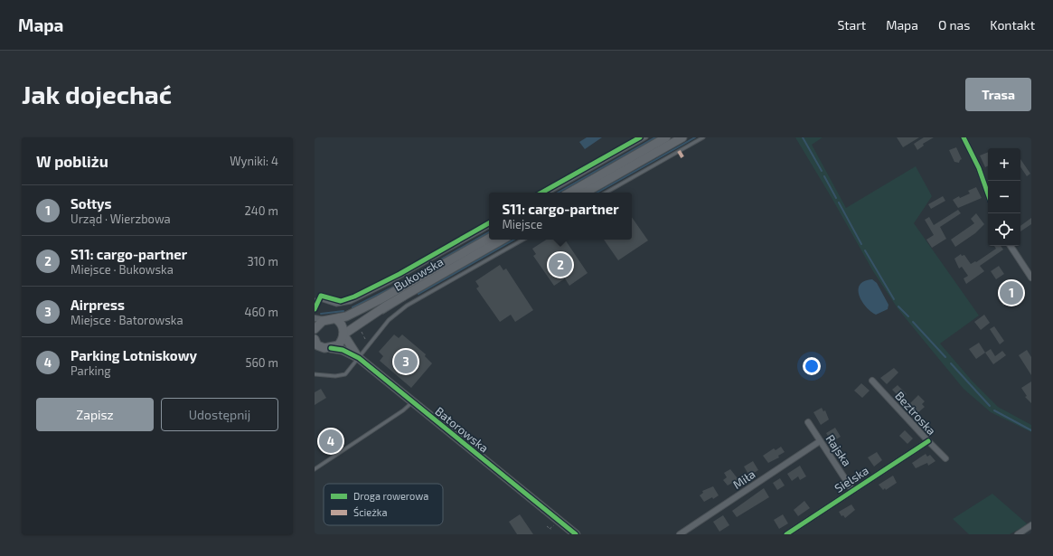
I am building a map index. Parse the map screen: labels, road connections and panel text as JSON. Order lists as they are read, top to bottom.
{
  "streets": {
    "main road": ["Bukowska", "Batorowska"],
    "street": [
      "Beztroska",
      "Rajska",
      "Miła",
      "Sielska"
    ]
  },
  "crossings": [
    ["Bukowska", "Batorowska"],
    ["Beztroska", "Sielska"],
    ["Rajska", "Miła"],
    ["Rajska", "Sielska"]
  ],
  "legend": ["Droga rowerowa", "Ścieżka"],
  "page": {
    "header": "Mapa",
    "nav": [
      "Start",
      "Mapa",
      "O nas",
      "Kontakt"
    ],
    "buttons": [
      "Trasa",
      ["Zapisz", "Udostępnij"]
    ],
    "title": "Jak dojechać",
    "heading": ["W pobliżu", "Wyniki: 4"],
    "map_buttons": ["+", "−"],
    "list": [
      {
        "mark": "1",
        "name": "Sołtys",
        "note": "Urząd · Wierzbowa",
        "value": "240 m"
      },
      {
        "mark": "2",
        "name": "S11: cargo-partner",
        "note": "Miejsce · Bukowska",
        "value": "310 m"
      },
      {
        "mark": "3",
        "name": "Airpress",
        "note": "Miejsce · Batorowska",
        "value": "460 m"
      },
      {
        "mark": "4",
        "name": "Parking Lotniskowy",
        "note": "Parking",
        "value": "560 m"
      }
    ],
    "popup": ["S11: cargo-partner", "Miejsce"],
    "pins": [
      "2",
      "1",
      "3",
      "4"
    ]
  }
}
